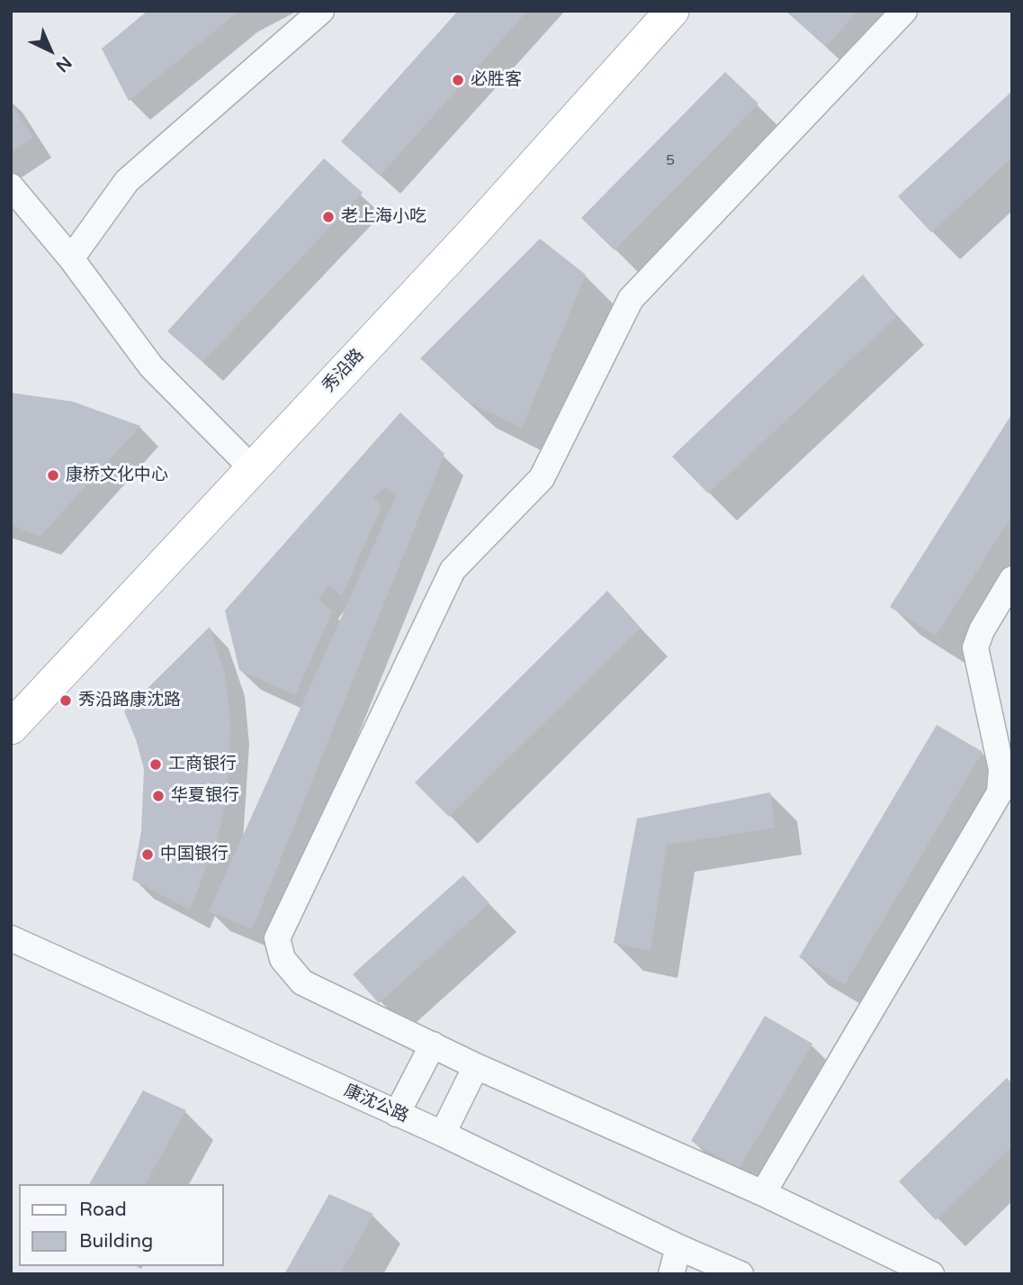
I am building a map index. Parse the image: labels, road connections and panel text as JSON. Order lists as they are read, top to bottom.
{
  "streets": {
    "main road": ["秀沿路"],
    "street": ["康沈公路"]
  },
  "places": [
    "必胜客",
    "老上海小吃",
    "康桥文化中心",
    "秀沿路康沈路",
    "工商银行",
    "华夏银行",
    "中国银行"
  ],
  "house_numbers": ["5"],
  "legend": ["Road", "Building"],
  "north": "bottom right"
}
